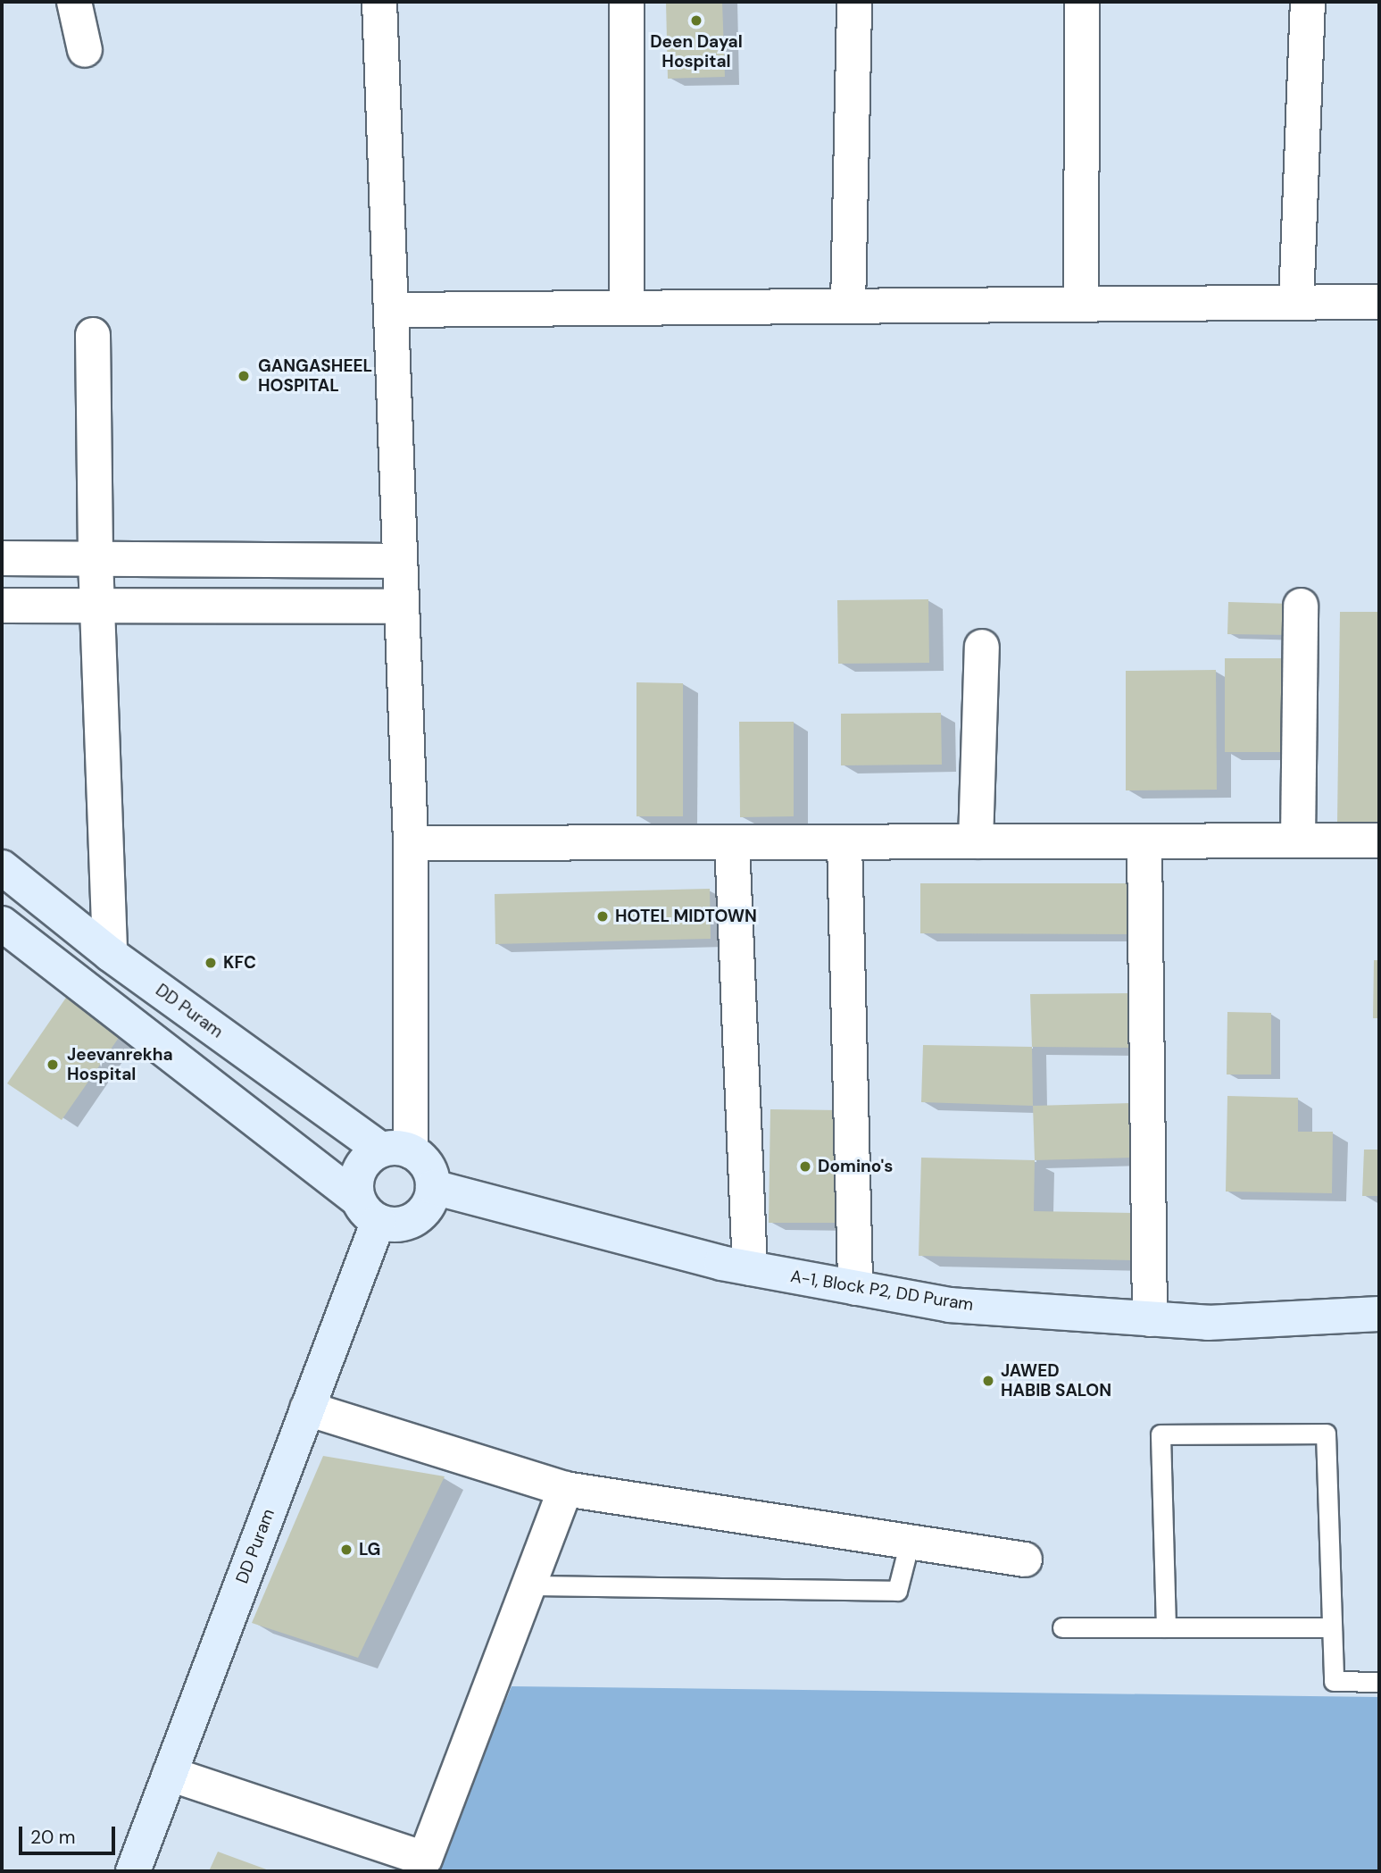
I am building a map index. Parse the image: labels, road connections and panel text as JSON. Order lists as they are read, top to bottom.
{
  "streets": {
    "street": ["DD Puram", "A-1, Block P2, DD Puram"]
  },
  "crossings": [
    ["DD Puram", "A-1, Block P2, DD Puram"]
  ],
  "places": [
    "Deen Dayal Hospital",
    "GANGASHEEL HOSPITAL",
    "HOTEL MIDTOWN",
    "KFC",
    "Jeevanrekha Hospital",
    "Domino's",
    "JAWED HABIB SALON",
    "LG"
  ],
  "scale_bar": "20 m"
}
